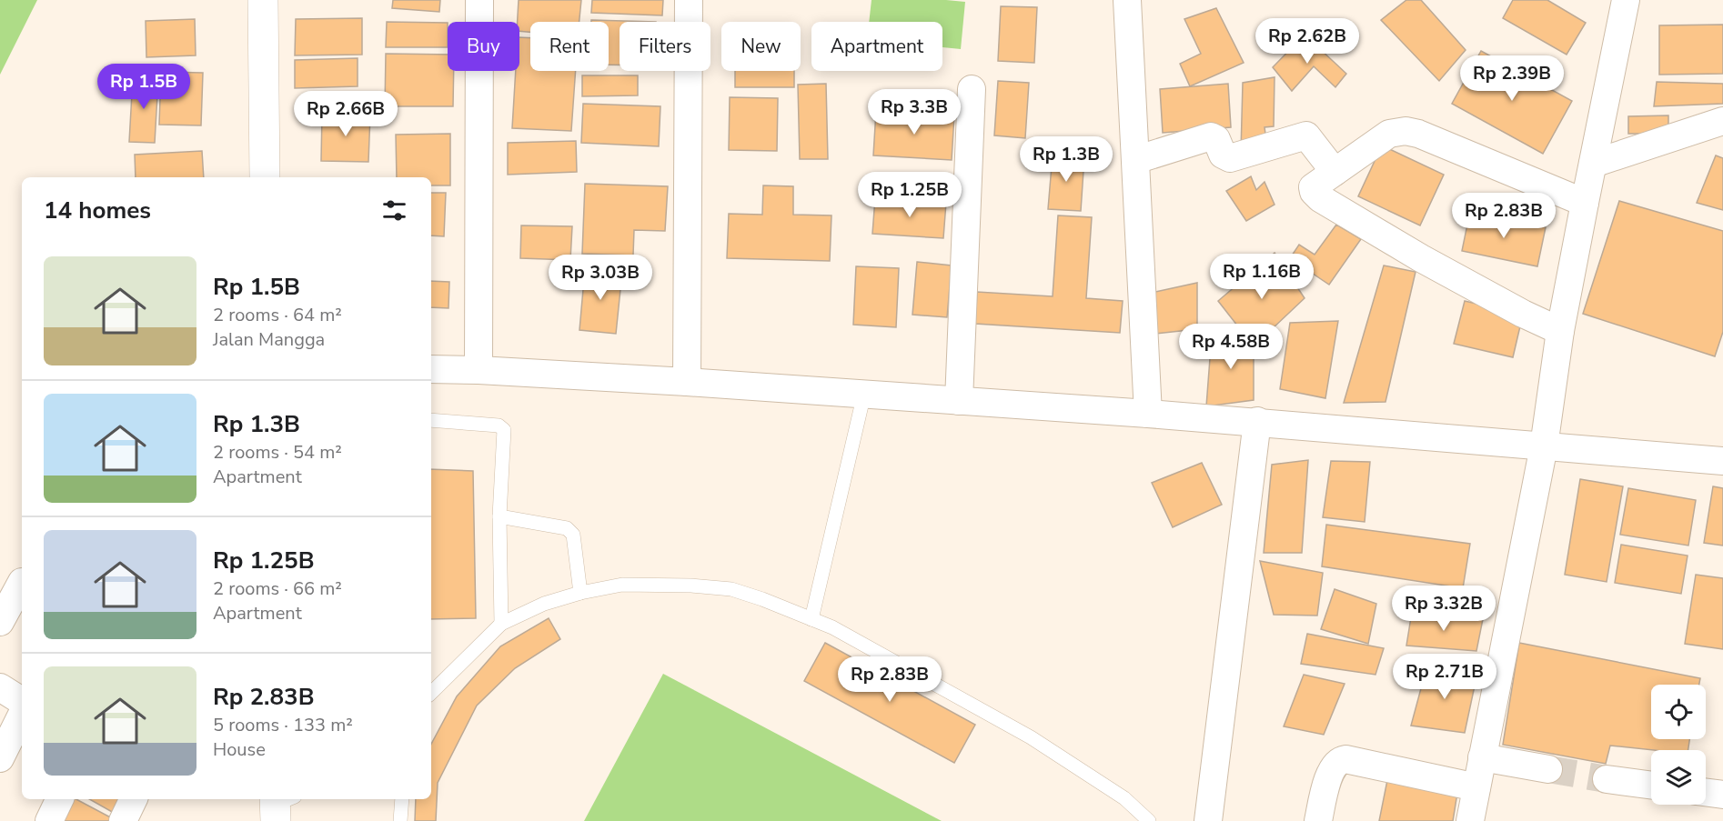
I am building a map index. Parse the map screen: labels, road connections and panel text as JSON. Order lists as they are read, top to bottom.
{
  "page": {
    "price": [
      "Rp 2.62B",
      "Rp 2.39B",
      "Rp 1.5B",
      "Rp 3.3B",
      "Rp 2.66B",
      "Rp 1.3B",
      "Rp 1.25B",
      "Rp 2.83B",
      "Rp 1.16B",
      "Rp 3.03B",
      "Rp 4.58B",
      "Rp 3.32B",
      "Rp 2.71B",
      "Rp 2.83B"
    ],
    "chip": [
      "Buy",
      "Rent",
      "Filters",
      "New",
      "Apartment"
    ],
    "heading": "14 homes",
    "list": [
      {
        "name": "Rp 1.5B",
        "note": "2 rooms · 64 m² · Jalan Mangga"
      },
      {
        "name": "Rp 1.3B",
        "note": "2 rooms · 54 m² · Apartment"
      },
      {
        "name": "Rp 1.25B",
        "note": "2 rooms · 66 m² · Apartment"
      },
      {
        "name": "Rp 2.83B",
        "note": "5 rooms · 133 m² · House"
      }
    ]
  }
}
